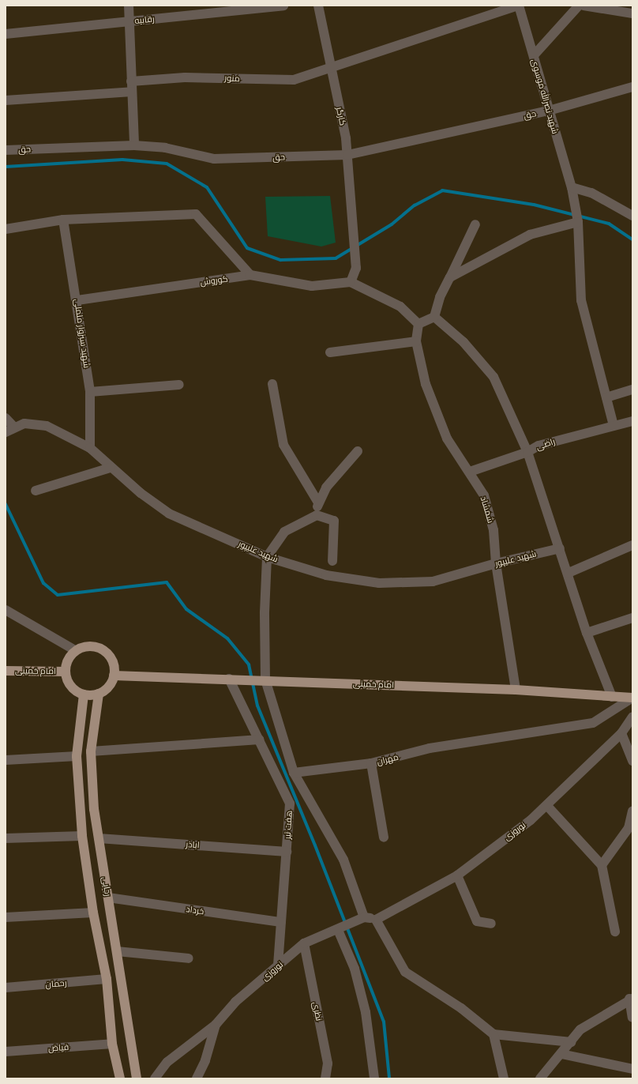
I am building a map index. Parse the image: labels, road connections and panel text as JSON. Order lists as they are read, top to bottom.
{
  "streets": {
    "main road": ["امام خمینی", "رجایی"],
    "street": [
      "رقابیه",
      "منور",
      "شهید نصرالله موسوی",
      "حق",
      "کارگر",
      "کوروش",
      "شهید سبزوار ململی",
      "راضی",
      "شمشاد",
      "شهید علیپور",
      "مهران",
      "هفت تیر",
      "نوروزی",
      "اباذر",
      "خرداد",
      "رحمان",
      "نظری",
      "فیاض"
    ]
  },
  "crossings": [
    ["منور", "شهید نصرالله موسوی"],
    ["منور", "کارگر"],
    ["شهید نصرالله موسوی", "حق"],
    ["حق", "کارگر"],
    ["کارگر", "کوروش"],
    ["کوروش", "شهید سبزوار ململی"],
    ["شهید سبزوار ململی", "شهید علیپور"],
    ["راضی", "شهید علیپور"],
    ["راضی", "امام خمینی"],
    ["شمشاد", "شهید علیپور"],
    ["شمشاد", "امام خمینی"],
    ["امام خمینی", "مهران"],
    ["امام خمینی", "هفت تیر"],
    ["امام خمینی", "رجایی"],
    ["هفت تیر", "نوروزی"],
    ["هفت تیر", "اباذر"],
    ["هفت تیر", "خرداد"],
    ["نوروزی", "نظری"],
    ["اباذر", "رجایی"],
    ["رجایی", "خرداد"],
    ["رجایی", "رحمان"],
    ["رجایی", "فیاض"]
  ]
}
